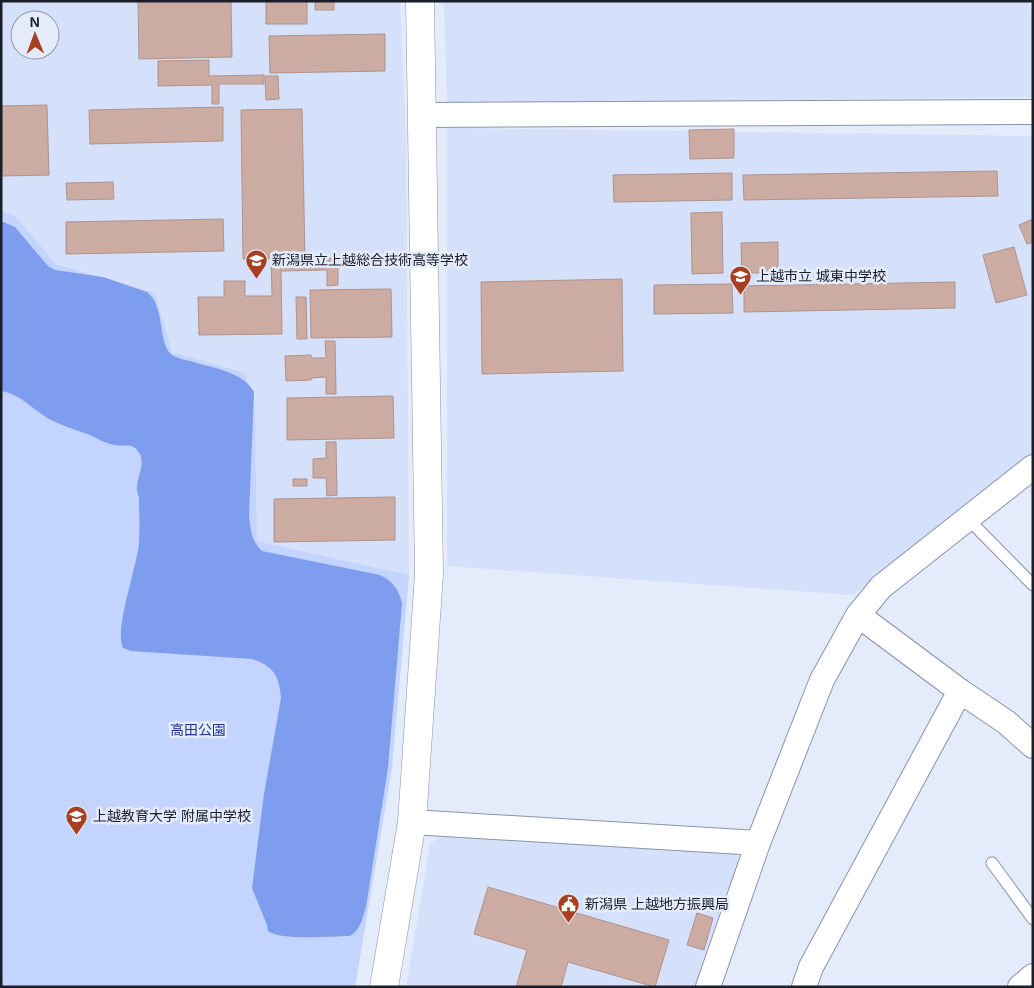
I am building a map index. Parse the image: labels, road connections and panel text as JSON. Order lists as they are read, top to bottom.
{
  "parks": ["高田公園"],
  "places": {
    "school or university": ["新潟県立上越総合技術高等学校", "上越市立 城東中学校", "上越教育大学 附属中学校"],
    "public building": ["新潟県 上越地方振興局"]
  },
  "north": "top"
}
